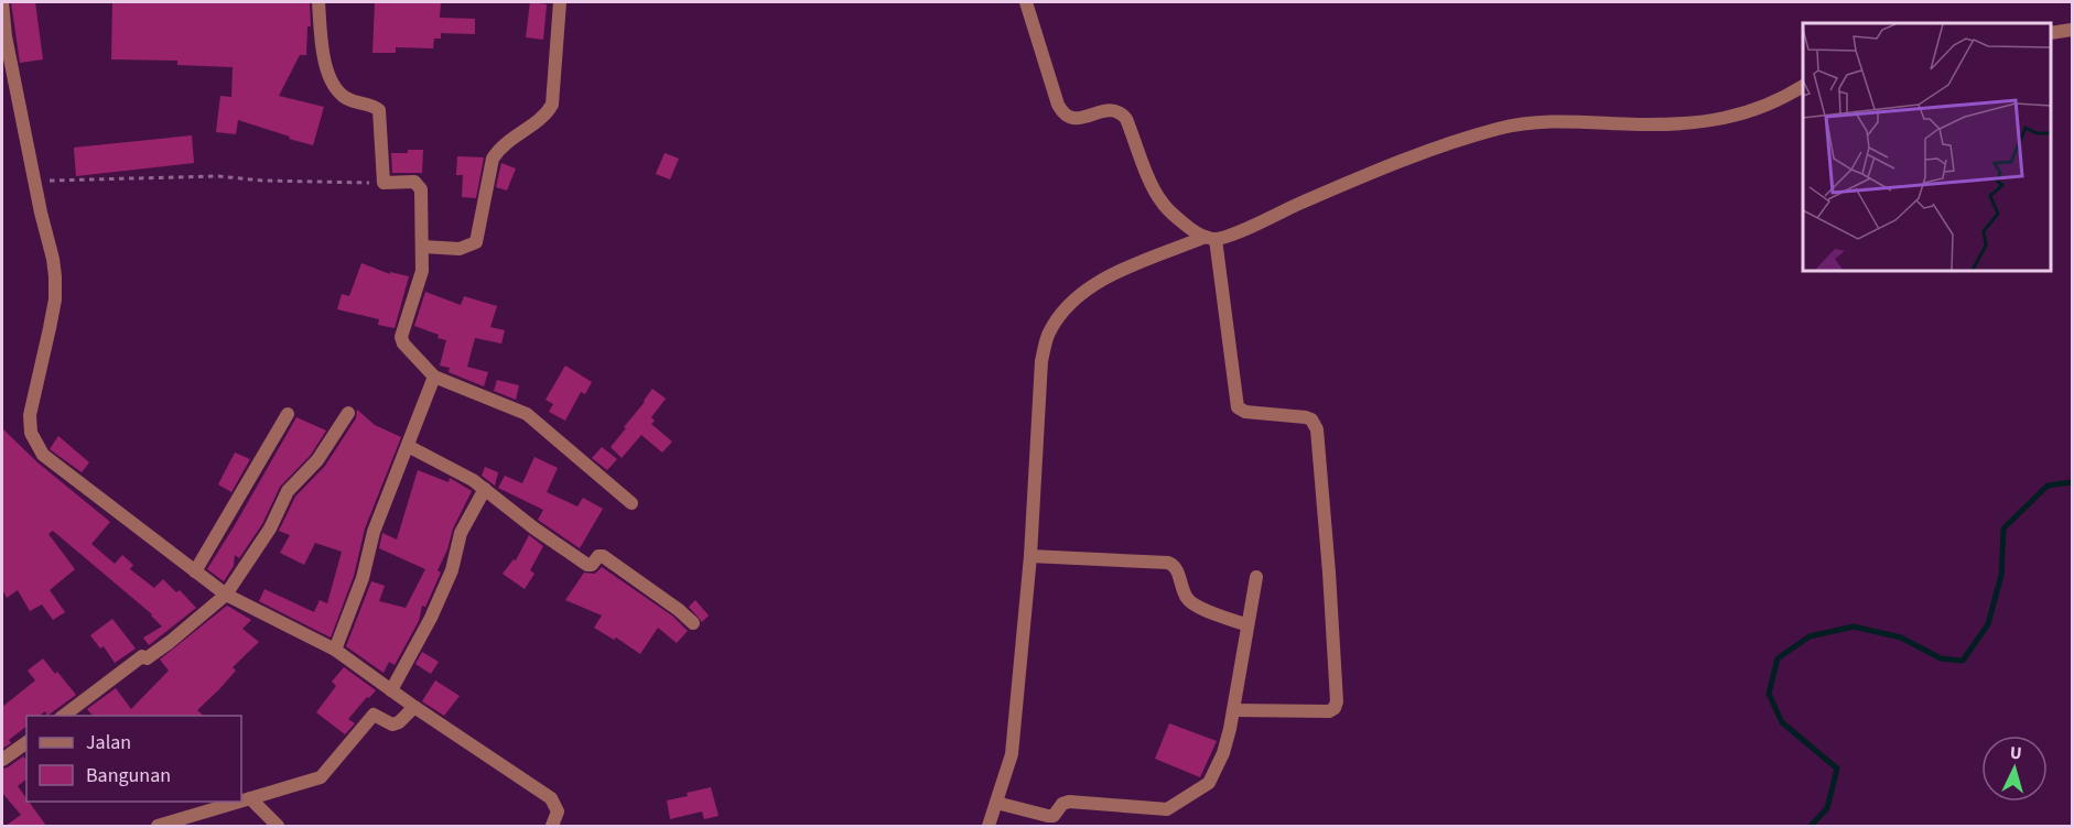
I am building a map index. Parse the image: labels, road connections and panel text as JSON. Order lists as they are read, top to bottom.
{
  "legend": ["Jalan", "Bangunan"],
  "north": "top"
}
